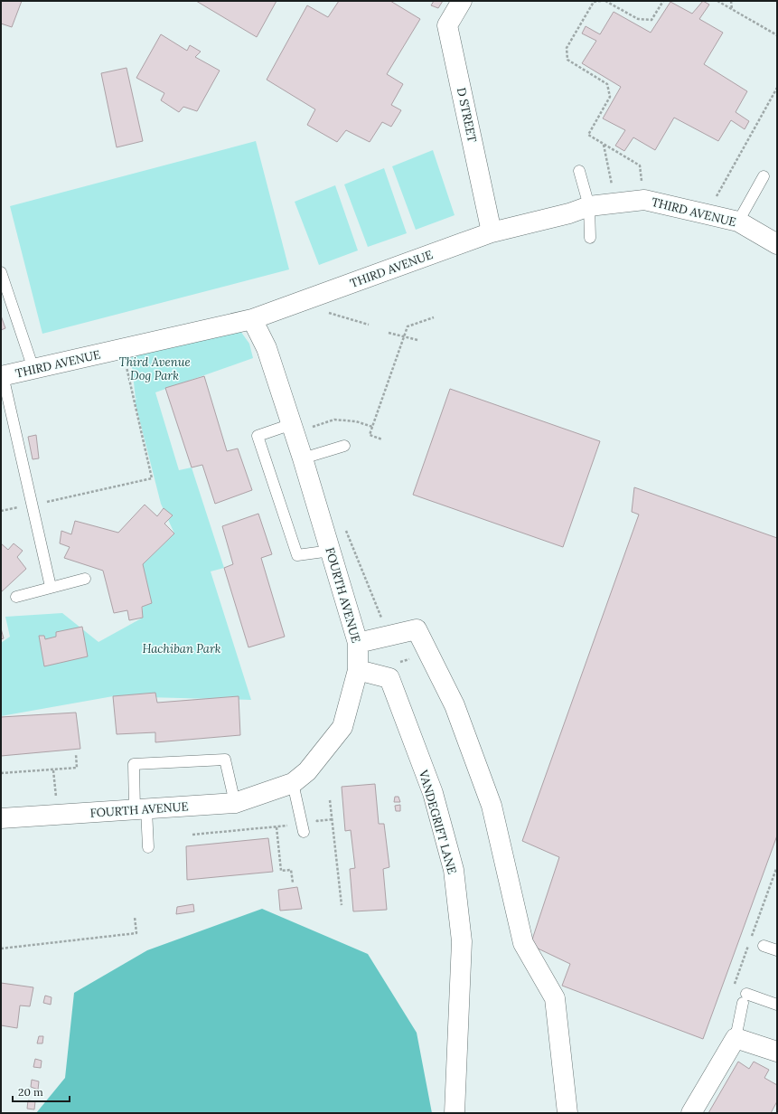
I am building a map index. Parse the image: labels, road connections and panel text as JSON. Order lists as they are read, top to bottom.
{
  "streets": {
    "street": [
      "D STREET",
      "THIRD AVENUE",
      "FOURTH AVENUE",
      "VANDEGRIFT LANE"
    ]
  },
  "crossings": [
    ["D STREET", "THIRD AVENUE"],
    ["THIRD AVENUE", "FOURTH AVENUE"],
    ["FOURTH AVENUE", "VANDEGRIFT LANE"]
  ],
  "parks": ["Third Avenue Dog Park", "Hachiban Park"],
  "scale_bar": "20 m"
}
